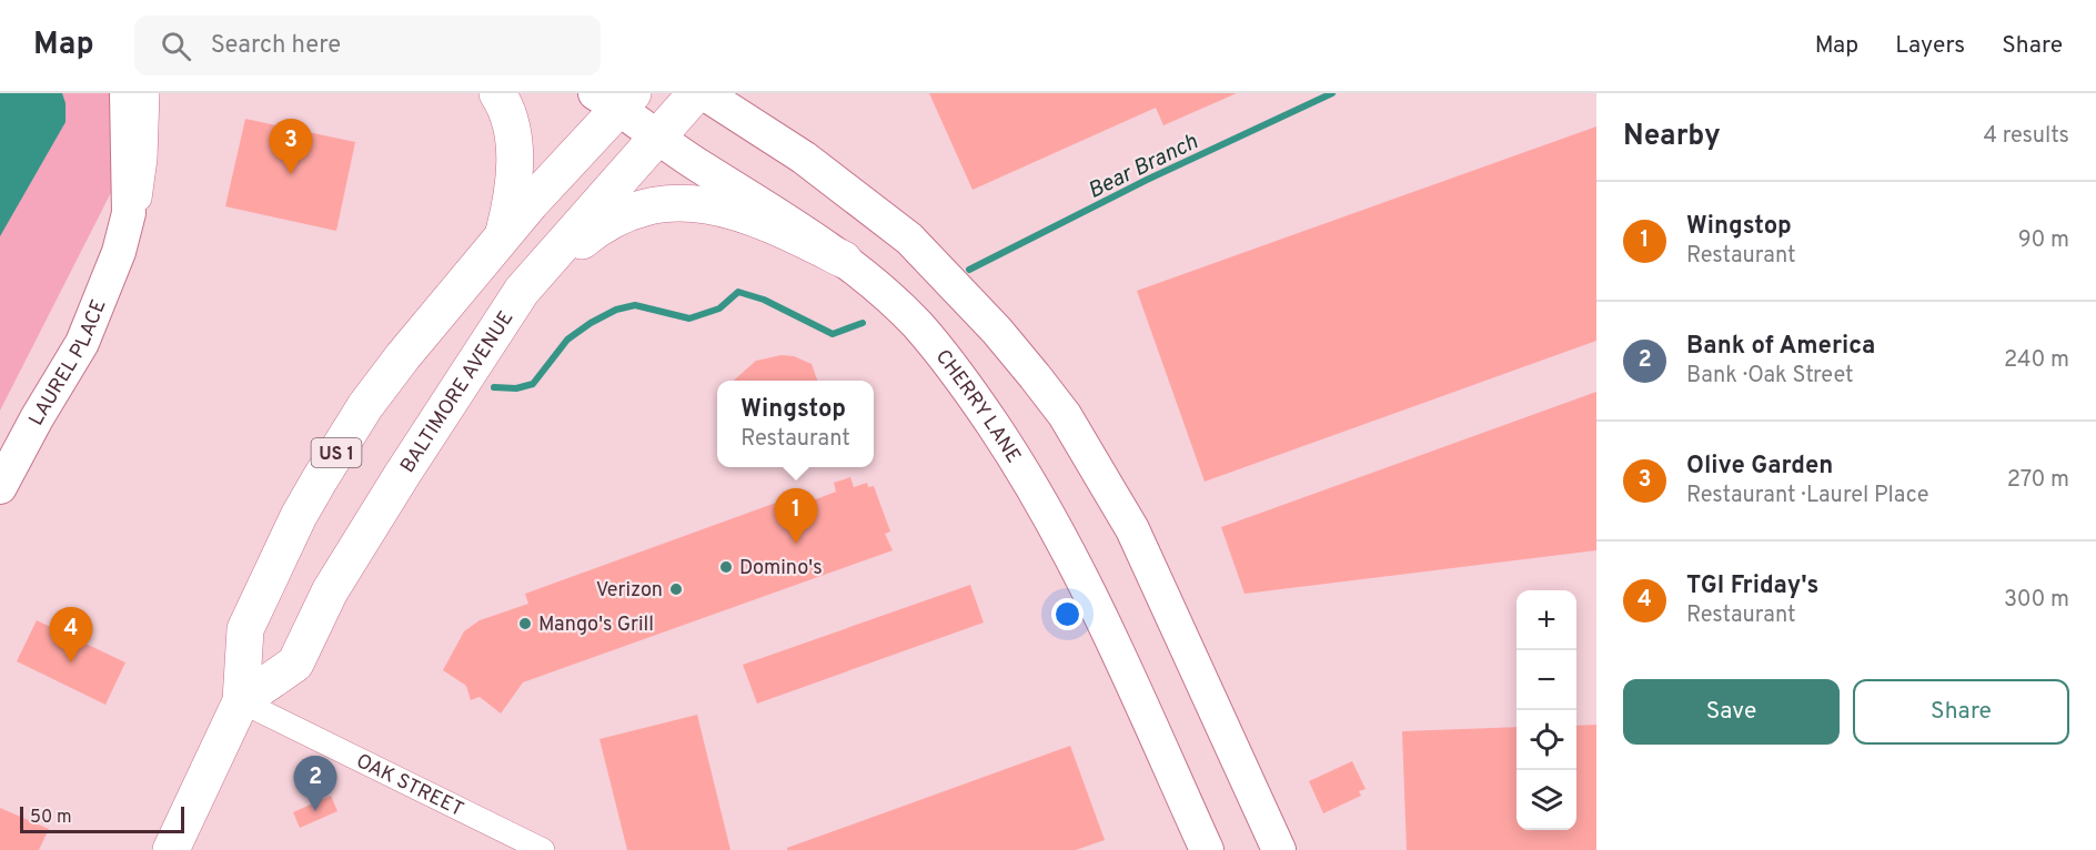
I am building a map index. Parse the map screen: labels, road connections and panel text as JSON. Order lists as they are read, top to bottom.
{
  "streets": {
    "main road": [
      "LAUREL PLACE",
      "BALTIMORE AVENUE",
      "CHERRY LANE",
      "US 1"
    ],
    "street": ["OAK STREET"]
  },
  "crossings": [
    ["BALTIMORE AVENUE", "CHERRY LANE"],
    ["BALTIMORE AVENUE", "US 1"],
    ["BALTIMORE AVENUE", "OAK STREET"],
    ["CHERRY LANE", "US 1"],
    ["US 1", "OAK STREET"]
  ],
  "water": ["Bear Branch"],
  "places": ["Domino's", "Verizon", "Mango's Grill"],
  "scale_bar": "50 m",
  "page": {
    "header": "Map",
    "search": "Search here",
    "nav": ["Map", "Layers", "Share"],
    "heading": ["Nearby", "4 results"],
    "pins": [
      "3",
      "1",
      "4",
      "2"
    ],
    "list": [
      {
        "mark": "1",
        "name": "Wingstop",
        "note": "Restaurant",
        "value": "90 m"
      },
      {
        "mark": "2",
        "name": "Bank of America",
        "note": "Bank · Oak Street",
        "value": "240 m"
      },
      {
        "mark": "3",
        "name": "Olive Garden",
        "note": "Restaurant · Laurel Place",
        "value": "270 m"
      },
      {
        "mark": "4",
        "name": "TGI Friday's",
        "note": "Restaurant",
        "value": "300 m"
      }
    ],
    "popup": ["Wingstop", "Restaurant"],
    "map_buttons": ["+", "−"],
    "buttons": ["Save", "Share"],
    "scale": "50 m"
  }
}
